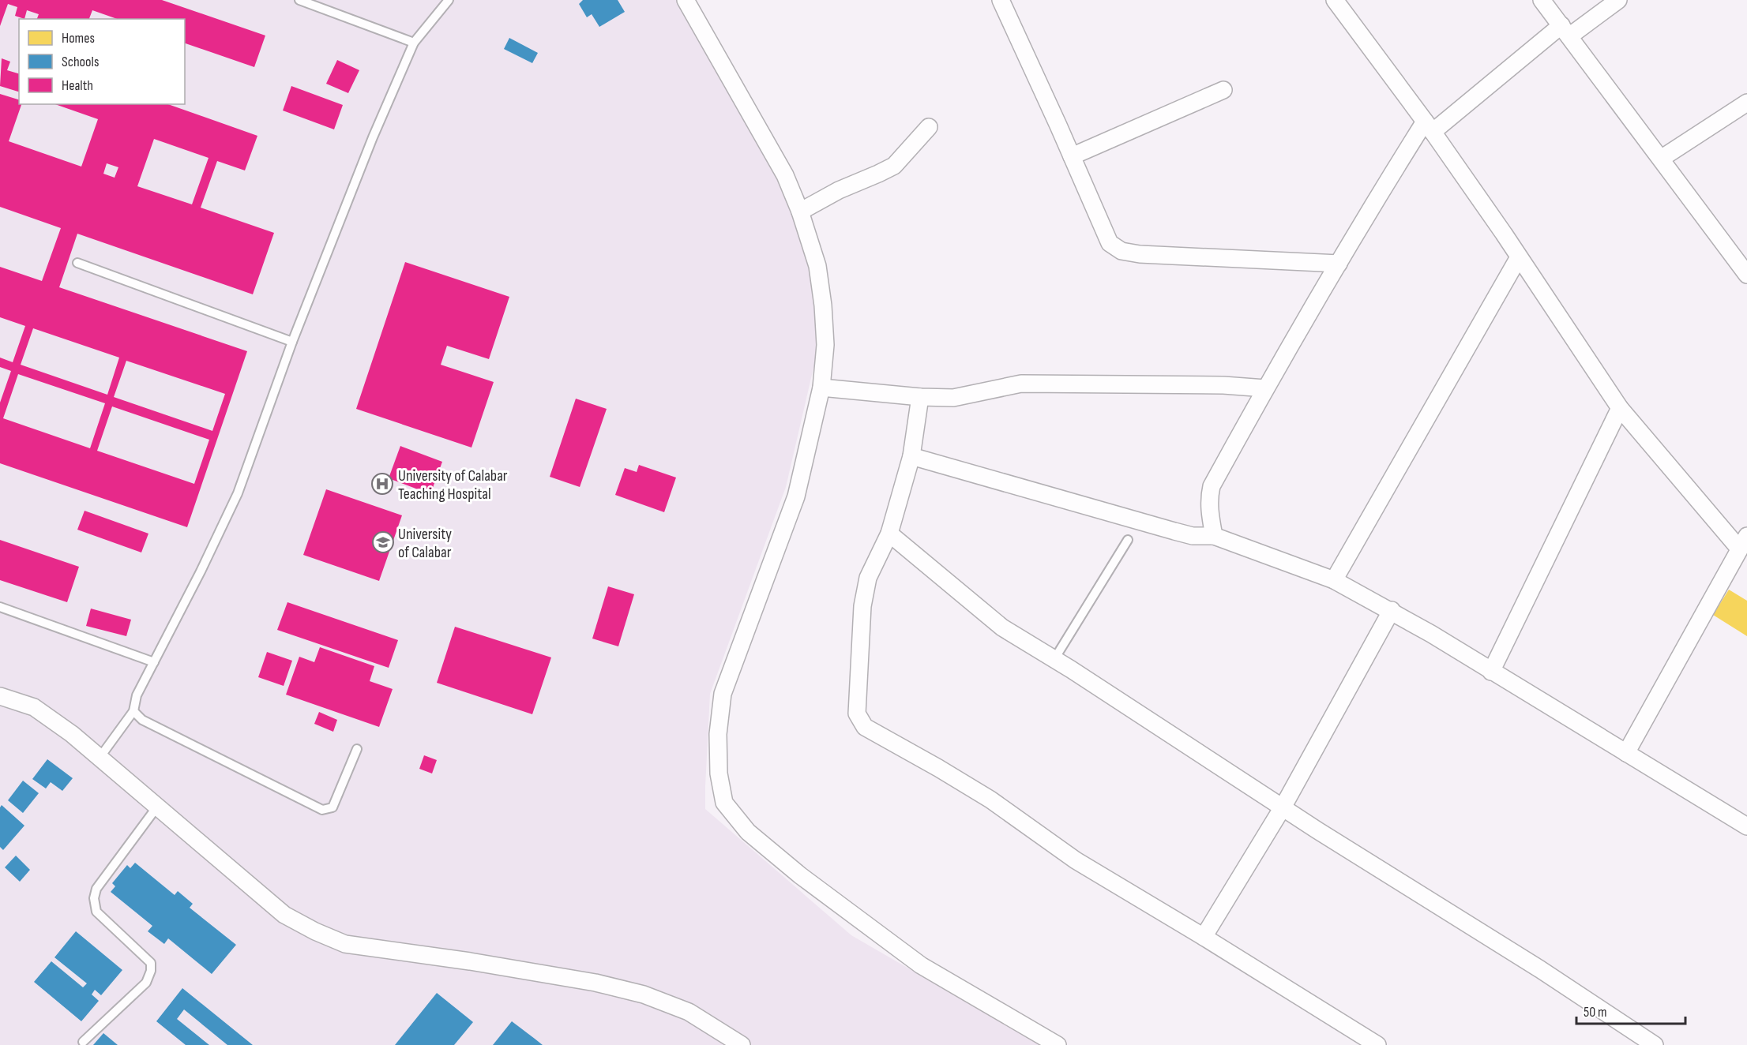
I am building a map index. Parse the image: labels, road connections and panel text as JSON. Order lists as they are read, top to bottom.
{
  "places": {
    "hospital": ["University of Calabar Teaching Hospital"],
    "school or university": ["University of Calabar"]
  },
  "legend": ["Homes", "Schools", "Health"],
  "scale_bar": "50 m"
}
